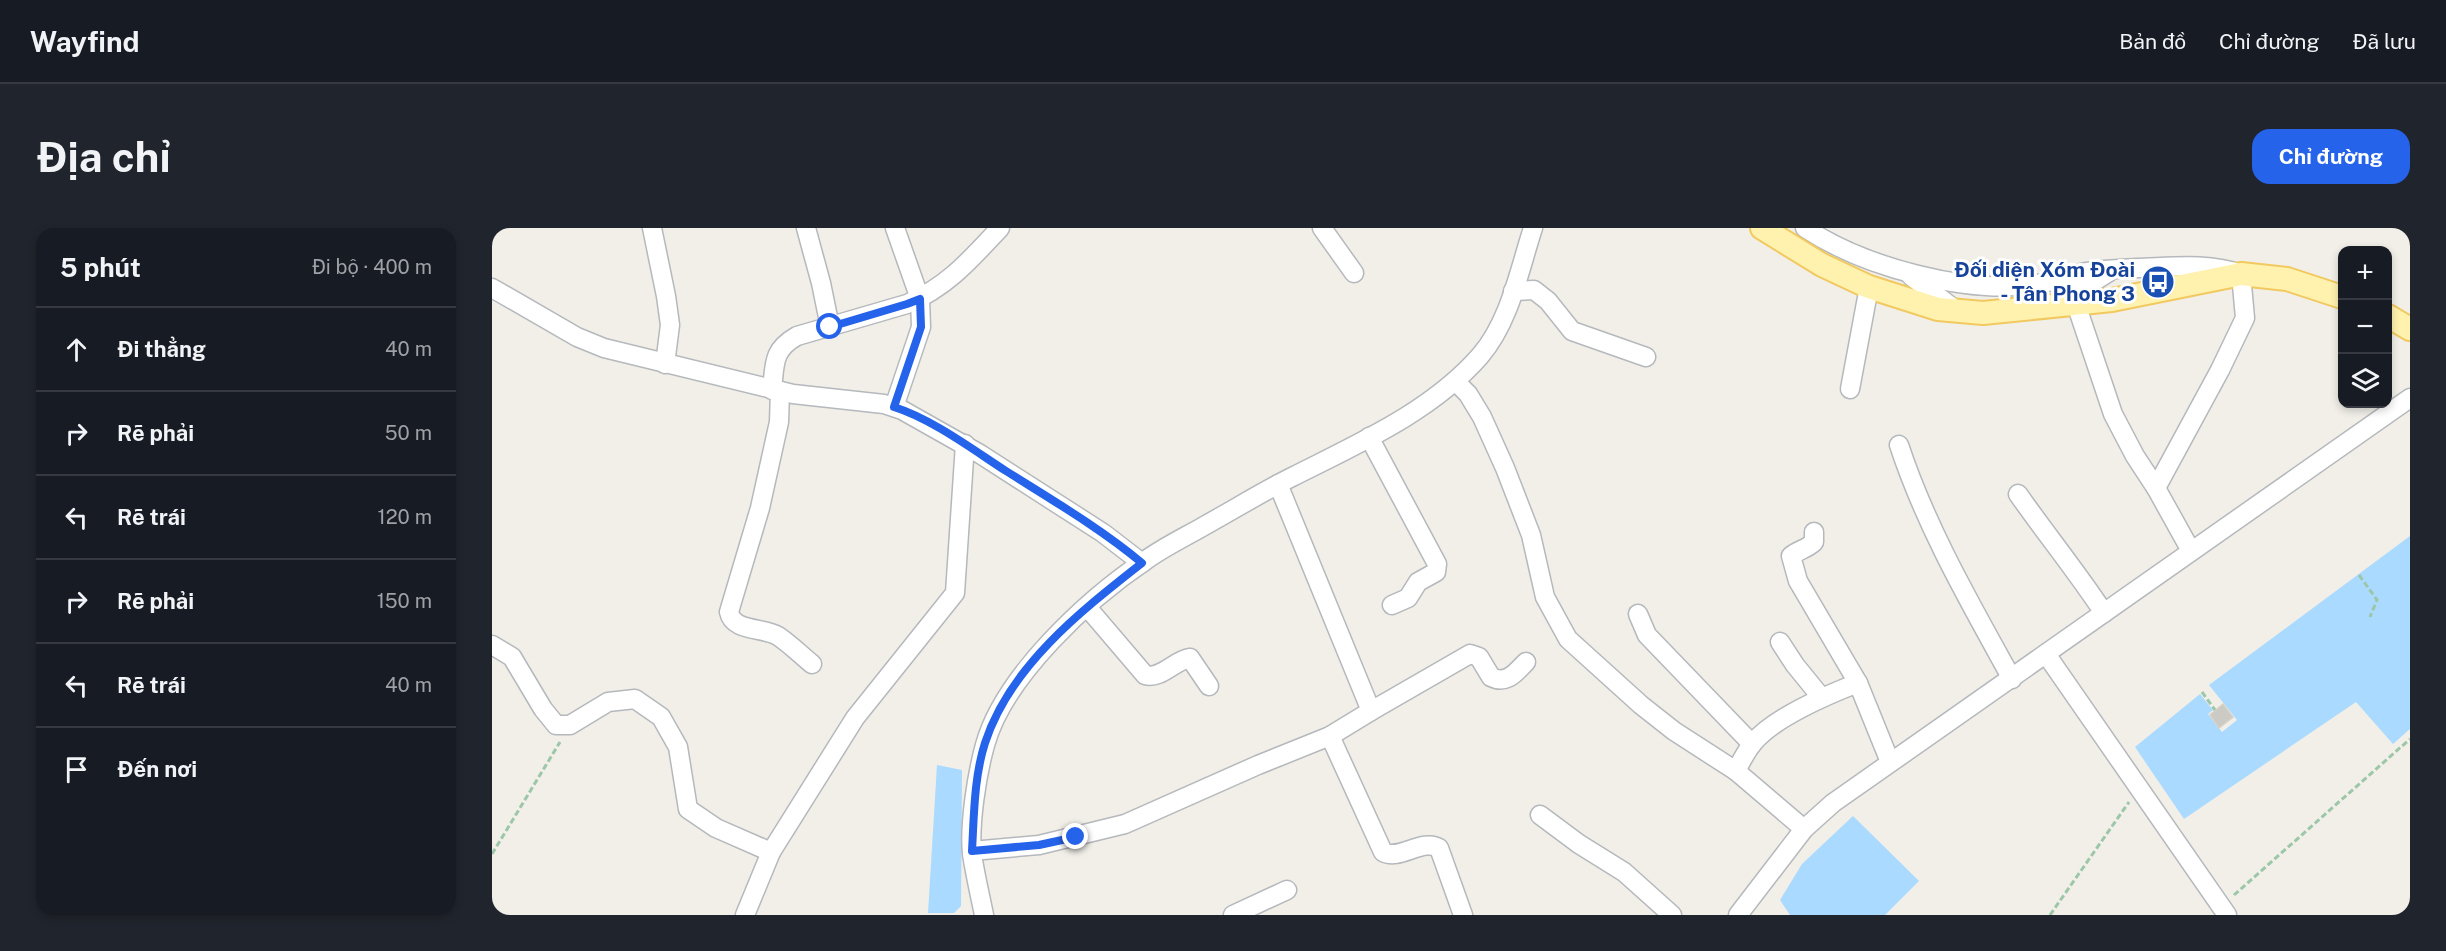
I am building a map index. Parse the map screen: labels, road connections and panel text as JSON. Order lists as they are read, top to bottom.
{
  "places": {
    "bus stop": ["Đối diện Xóm Đoài - Tân Phong 3"]
  },
  "page": {
    "header": "Wayfind",
    "nav": ["Bản đồ", "Chỉ đường", "Đã lưu"],
    "buttons": "Chỉ đường",
    "title": "Địa chỉ",
    "heading": ["5 phút", "Đi bộ · 400 m"],
    "map_buttons": ["+", "−"],
    "list": [
      ["Đi thẳng", "40 m"],
      ["Rẽ phải", "50 m"],
      ["Rẽ trái", "120 m"],
      ["Rẽ phải", "150 m"],
      ["Rẽ trái", "40 m"],
      "Đến nơi"
    ]
  }
}
